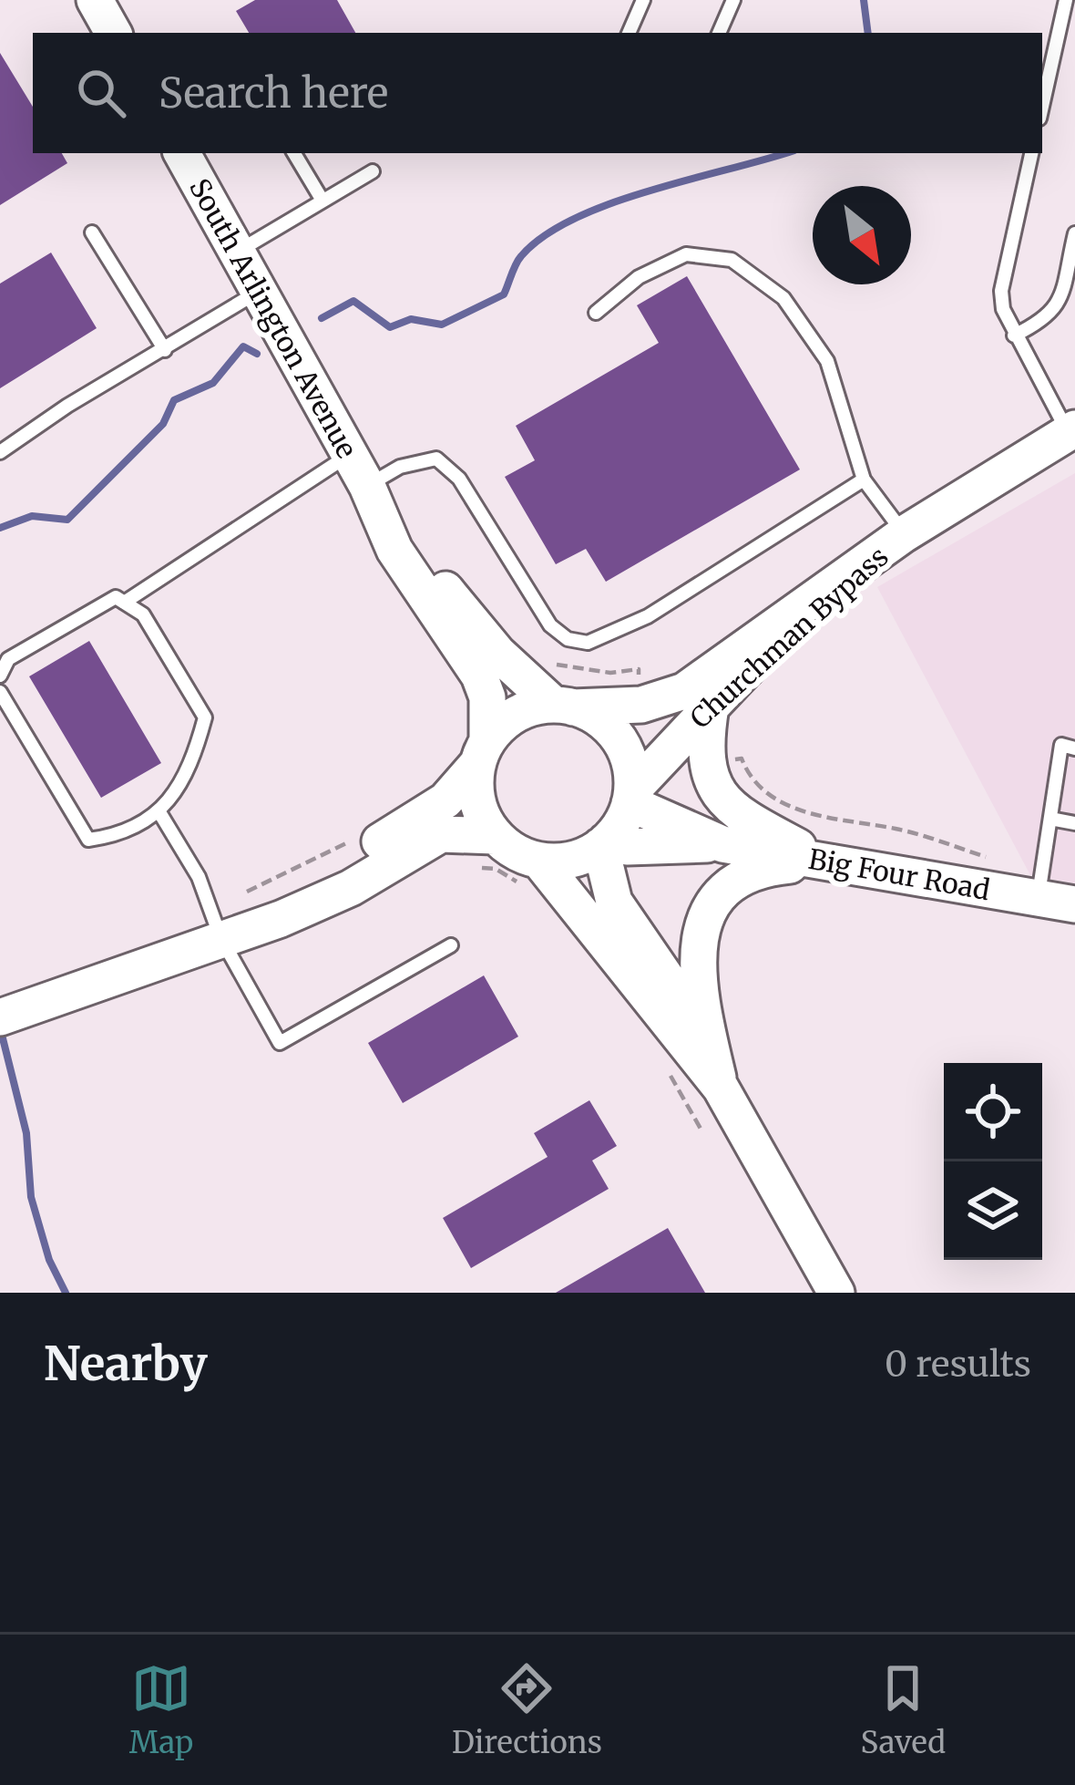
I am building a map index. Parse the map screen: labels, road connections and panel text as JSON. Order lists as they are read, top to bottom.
{
  "streets": {
    "street": ["South Arlington Avenue", "Churchman Bypass", "Big Four Road"]
  },
  "crossings": [
    ["South Arlington Avenue", "Churchman Bypass"],
    ["South Arlington Avenue", "Big Four Road"],
    ["Churchman Bypass", "Big Four Road"]
  ],
  "north": "bottom right",
  "page": {
    "search": "Search here",
    "heading": ["Nearby", "0 results"],
    "nav": ["Map", "Directions", "Saved"]
  }
}
